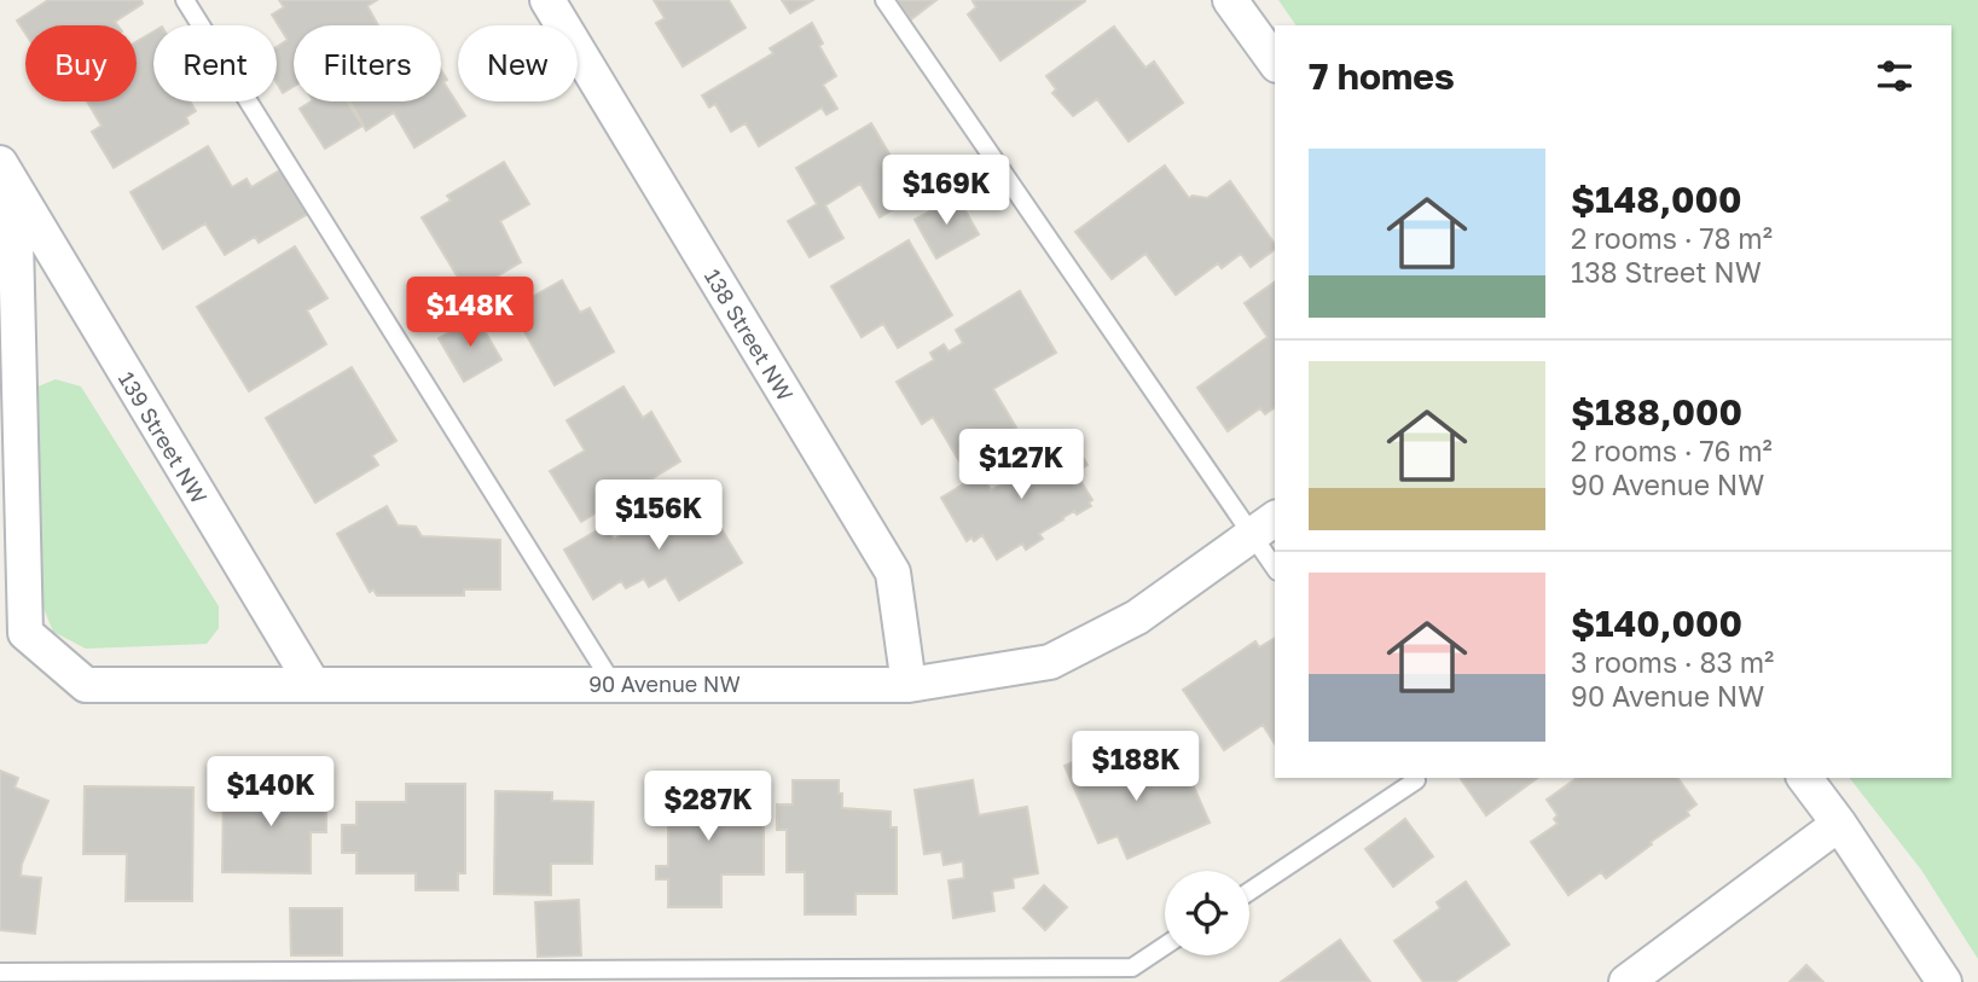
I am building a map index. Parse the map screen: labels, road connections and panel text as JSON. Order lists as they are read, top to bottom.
{
  "streets": {
    "street": ["138 Street NW", "139 Street NW", "90 Avenue NW"]
  },
  "crossings": [
    ["138 Street NW", "90 Avenue NW"],
    ["139 Street NW", "90 Avenue NW"]
  ],
  "page": {
    "chip": [
      "Buy",
      "Rent",
      "Filters",
      "New"
    ],
    "heading": "7 homes",
    "list": [
      {
        "name": "$148,000",
        "note": "2 rooms · 78 m² · 138 Street NW"
      },
      {
        "name": "$188,000",
        "note": "2 rooms · 76 m² · 90 Avenue NW"
      },
      {
        "name": "$140,000",
        "note": "3 rooms · 83 m² · 90 Avenue NW"
      }
    ],
    "price": [
      "$169K",
      "$148K",
      "$127K",
      "$156K",
      "$188K",
      "$140K",
      "$287K"
    ]
  }
}
